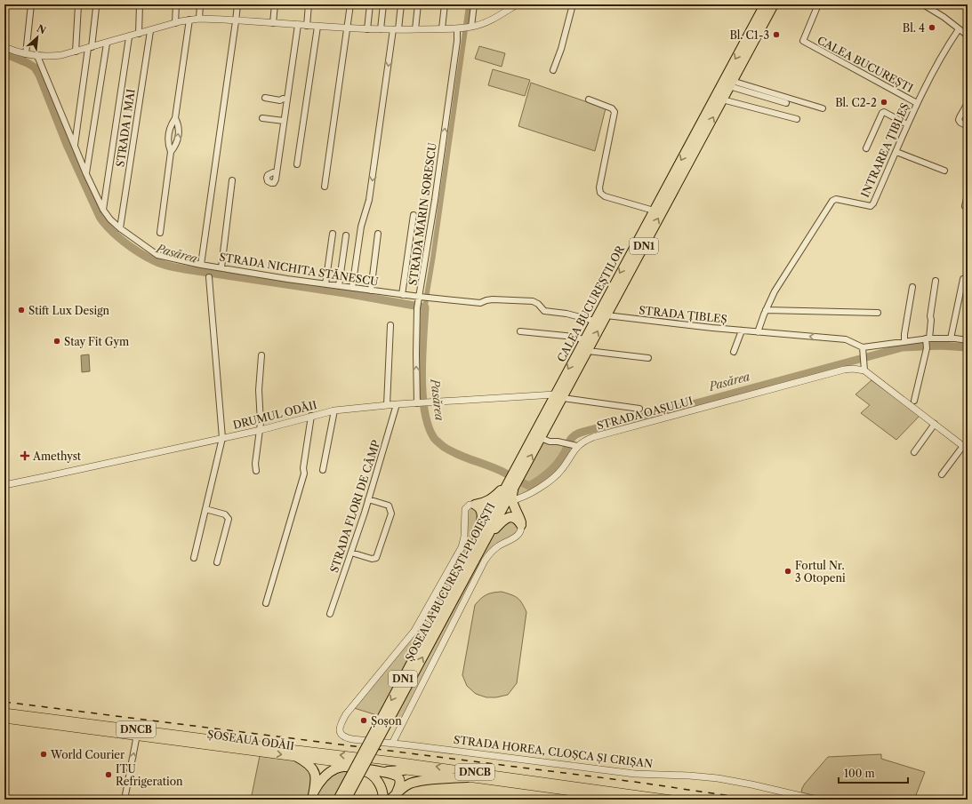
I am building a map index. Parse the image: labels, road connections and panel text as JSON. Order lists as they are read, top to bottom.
{
  "streets": {
    "highway": ["DN1", "CALEA BUCUREȘTILOR", "ȘOSEAUA BUCUREȘTI-PLOIEȘTI"],
    "main road": ["DNCB", "ȘOSEAUA ODĂII"],
    "street": [
      "CALEA BUCUREȘTI",
      "STRADA 1 MAI",
      "INTRAREA ȚIBLEȘ",
      "STRADA MARIN SORESCU",
      "STRADA NICHITA STĂNESCU",
      "STRADA ȚIBLEȘ",
      "STRADA OAȘULUI",
      "DRUMUL ODĂII",
      "STRADA FLORI DE CÂMP",
      "STRADA HOREA, CLOȘCA ȘI CRIȘAN"
    ]
  },
  "crossings": [
    ["CALEA BUCUREȘTI", "INTRAREA ȚIBLEȘ"],
    ["STRADA 1 MAI", "STRADA NICHITA STĂNESCU"],
    ["INTRAREA ȚIBLEȘ", "STRADA ȚIBLEȘ"],
    ["STRADA MARIN SORESCU", "STRADA NICHITA STĂNESCU"],
    ["STRADA MARIN SORESCU", "DRUMUL ODĂII"],
    ["STRADA NICHITA STĂNESCU", "CALEA BUCUREȘTILOR"],
    ["CALEA BUCUREȘTILOR", "STRADA ȚIBLEȘ"],
    ["CALEA BUCUREȘTILOR", "DRUMUL ODĂII"],
    ["CALEA BUCUREȘTILOR", "ȘOSEAUA BUCUREȘTI-PLOIEȘTI"],
    ["DRUMUL ODĂII", "STRADA FLORI DE CÂMP"],
    ["DNCB", "ȘOSEAUA ODĂII"]
  ],
  "water": ["Pasărea"],
  "places": {
    "other": [
      "Bl. 4",
      "Bl. C1-3",
      "Bl. C2-2",
      "Stift Lux Design",
      "Stay Fit Gym",
      "Fortul Nr. 3 Otopeni",
      "Șoșon",
      "World Courier",
      "ITU Refrigeration"
    ],
    "health": ["Amethyst"]
  },
  "scale_bar": "100 m",
  "north": "top right"
}
